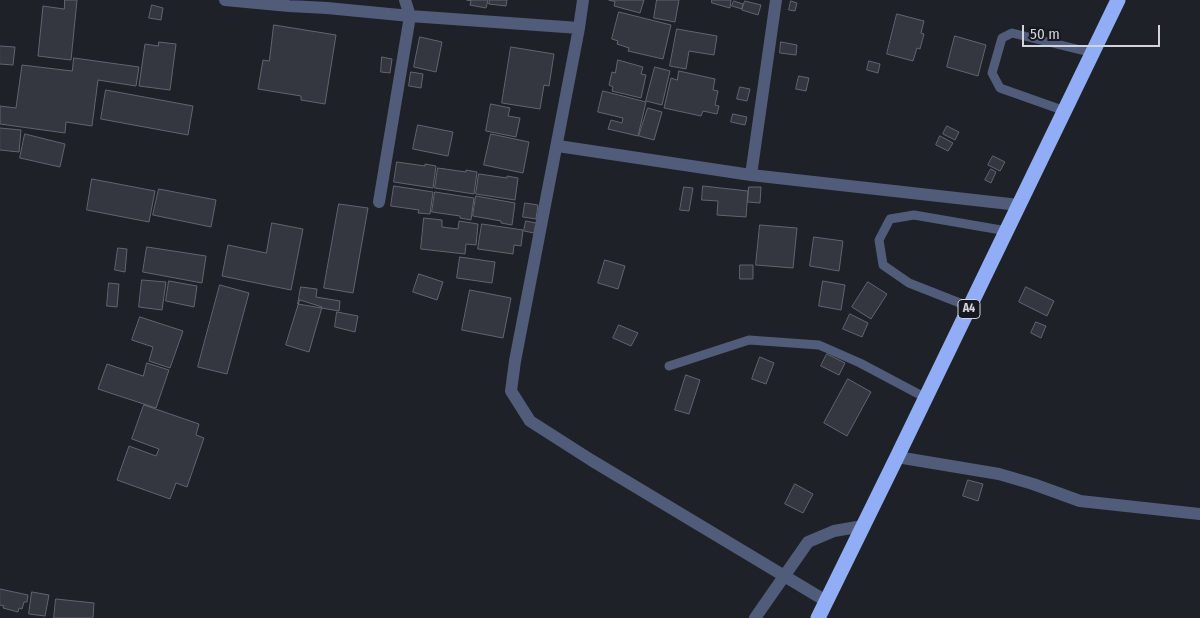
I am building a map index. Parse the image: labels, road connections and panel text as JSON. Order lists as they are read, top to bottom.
{
  "streets": {
    "highway": ["A4"]
  },
  "scale_bar": "50 m"
}
